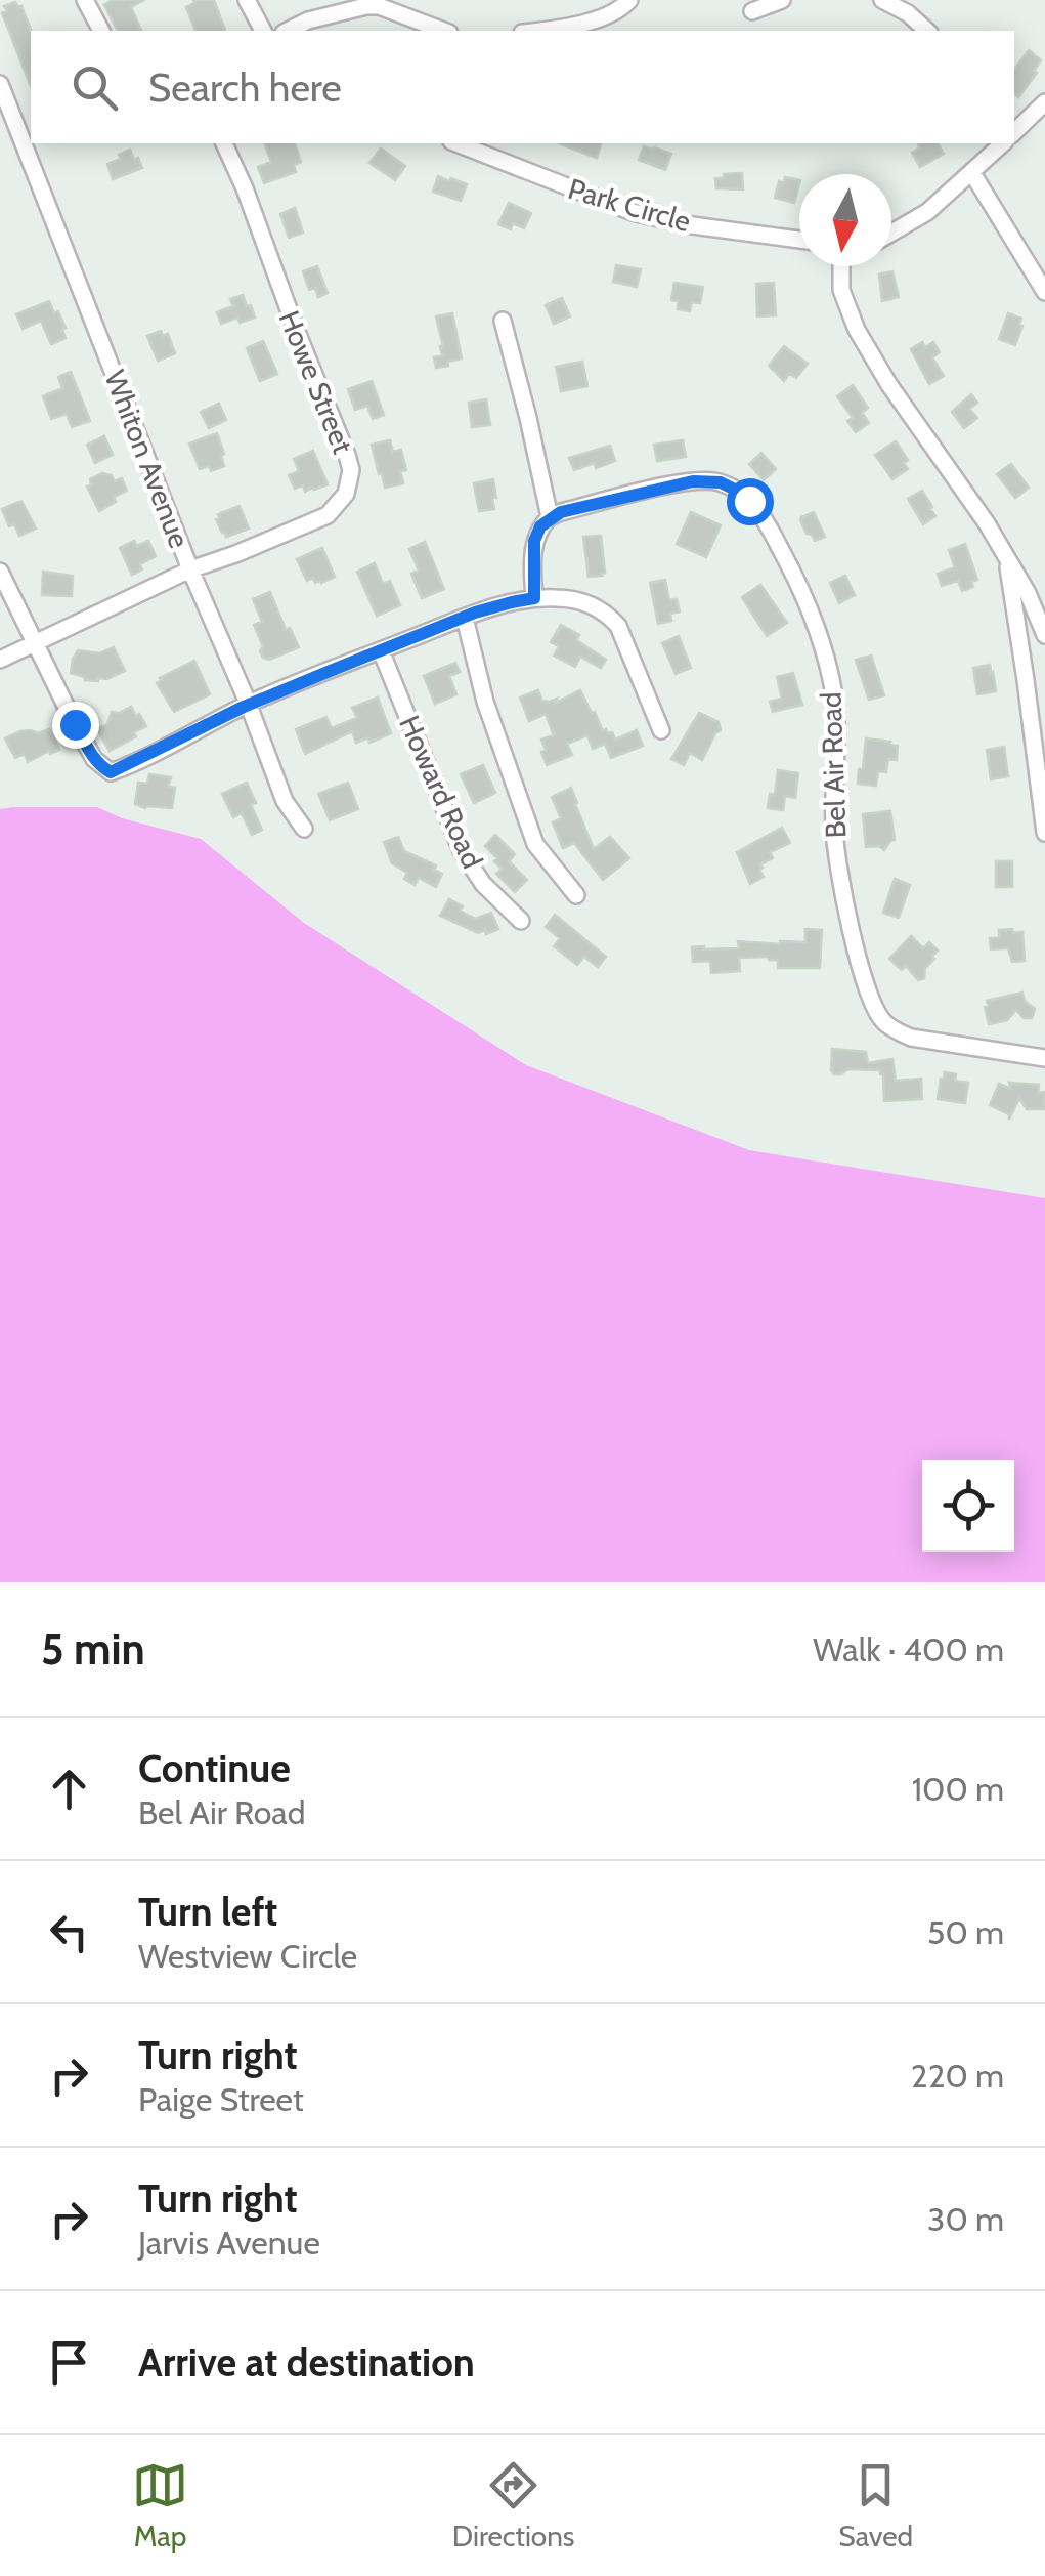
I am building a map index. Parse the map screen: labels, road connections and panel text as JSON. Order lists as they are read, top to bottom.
{
  "streets": {
    "street": [
      "Park Circle",
      "Howe Street",
      "Whiton Avenue",
      "Bel Air Road",
      "Howard Road"
    ]
  },
  "crossings": [
    ["Howe Street", "Whiton Avenue"]
  ],
  "north": "bottom",
  "page": {
    "search": "Search here",
    "heading": ["5 min", "Walk · 400 m"],
    "list": [
      ["Continue", "Bel Air Road", "100 m"],
      ["Turn left", "Westview Circle", "50 m"],
      ["Turn right", "Paige Street", "220 m"],
      ["Turn right", "Jarvis Avenue", "30 m"],
      "Arrive at destination"
    ],
    "nav": ["Map", "Directions", "Saved"]
  }
}
